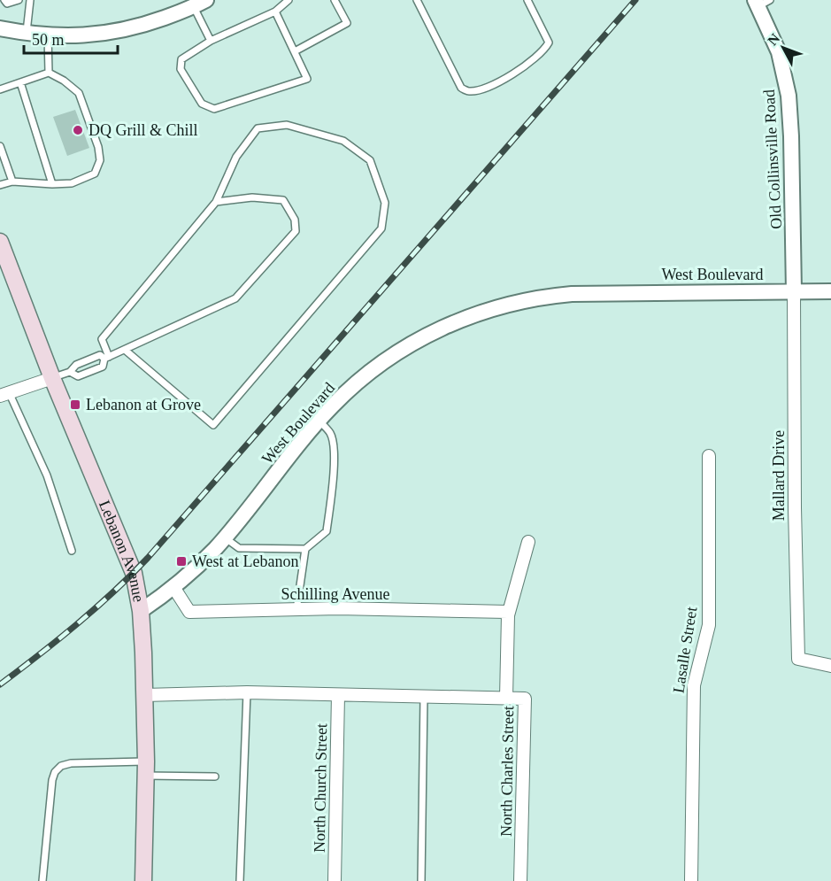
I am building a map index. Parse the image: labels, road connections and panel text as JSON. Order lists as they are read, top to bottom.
{
  "streets": {
    "main road": ["Lebanon Avenue"],
    "street": [
      "Old Collinsville Road",
      "West Boulevard",
      "Mallard Drive",
      "Schilling Avenue",
      "Lasalle Street",
      "North Charles Street",
      "North Church Street"
    ]
  },
  "crossings": [
    ["Old Collinsville Road", "West Boulevard"],
    ["Old Collinsville Road", "Mallard Drive"],
    ["West Boulevard", "Mallard Drive"],
    ["West Boulevard", "Lebanon Avenue"],
    ["West Boulevard", "Schilling Avenue"],
    ["Schilling Avenue", "North Charles Street"]
  ],
  "places": {
    "other": ["DQ Grill & Chill"],
    "transit": ["Lebanon at Grove", "West at Lebanon"]
  },
  "scale_bar": "50 m",
  "north": "top left"
}
